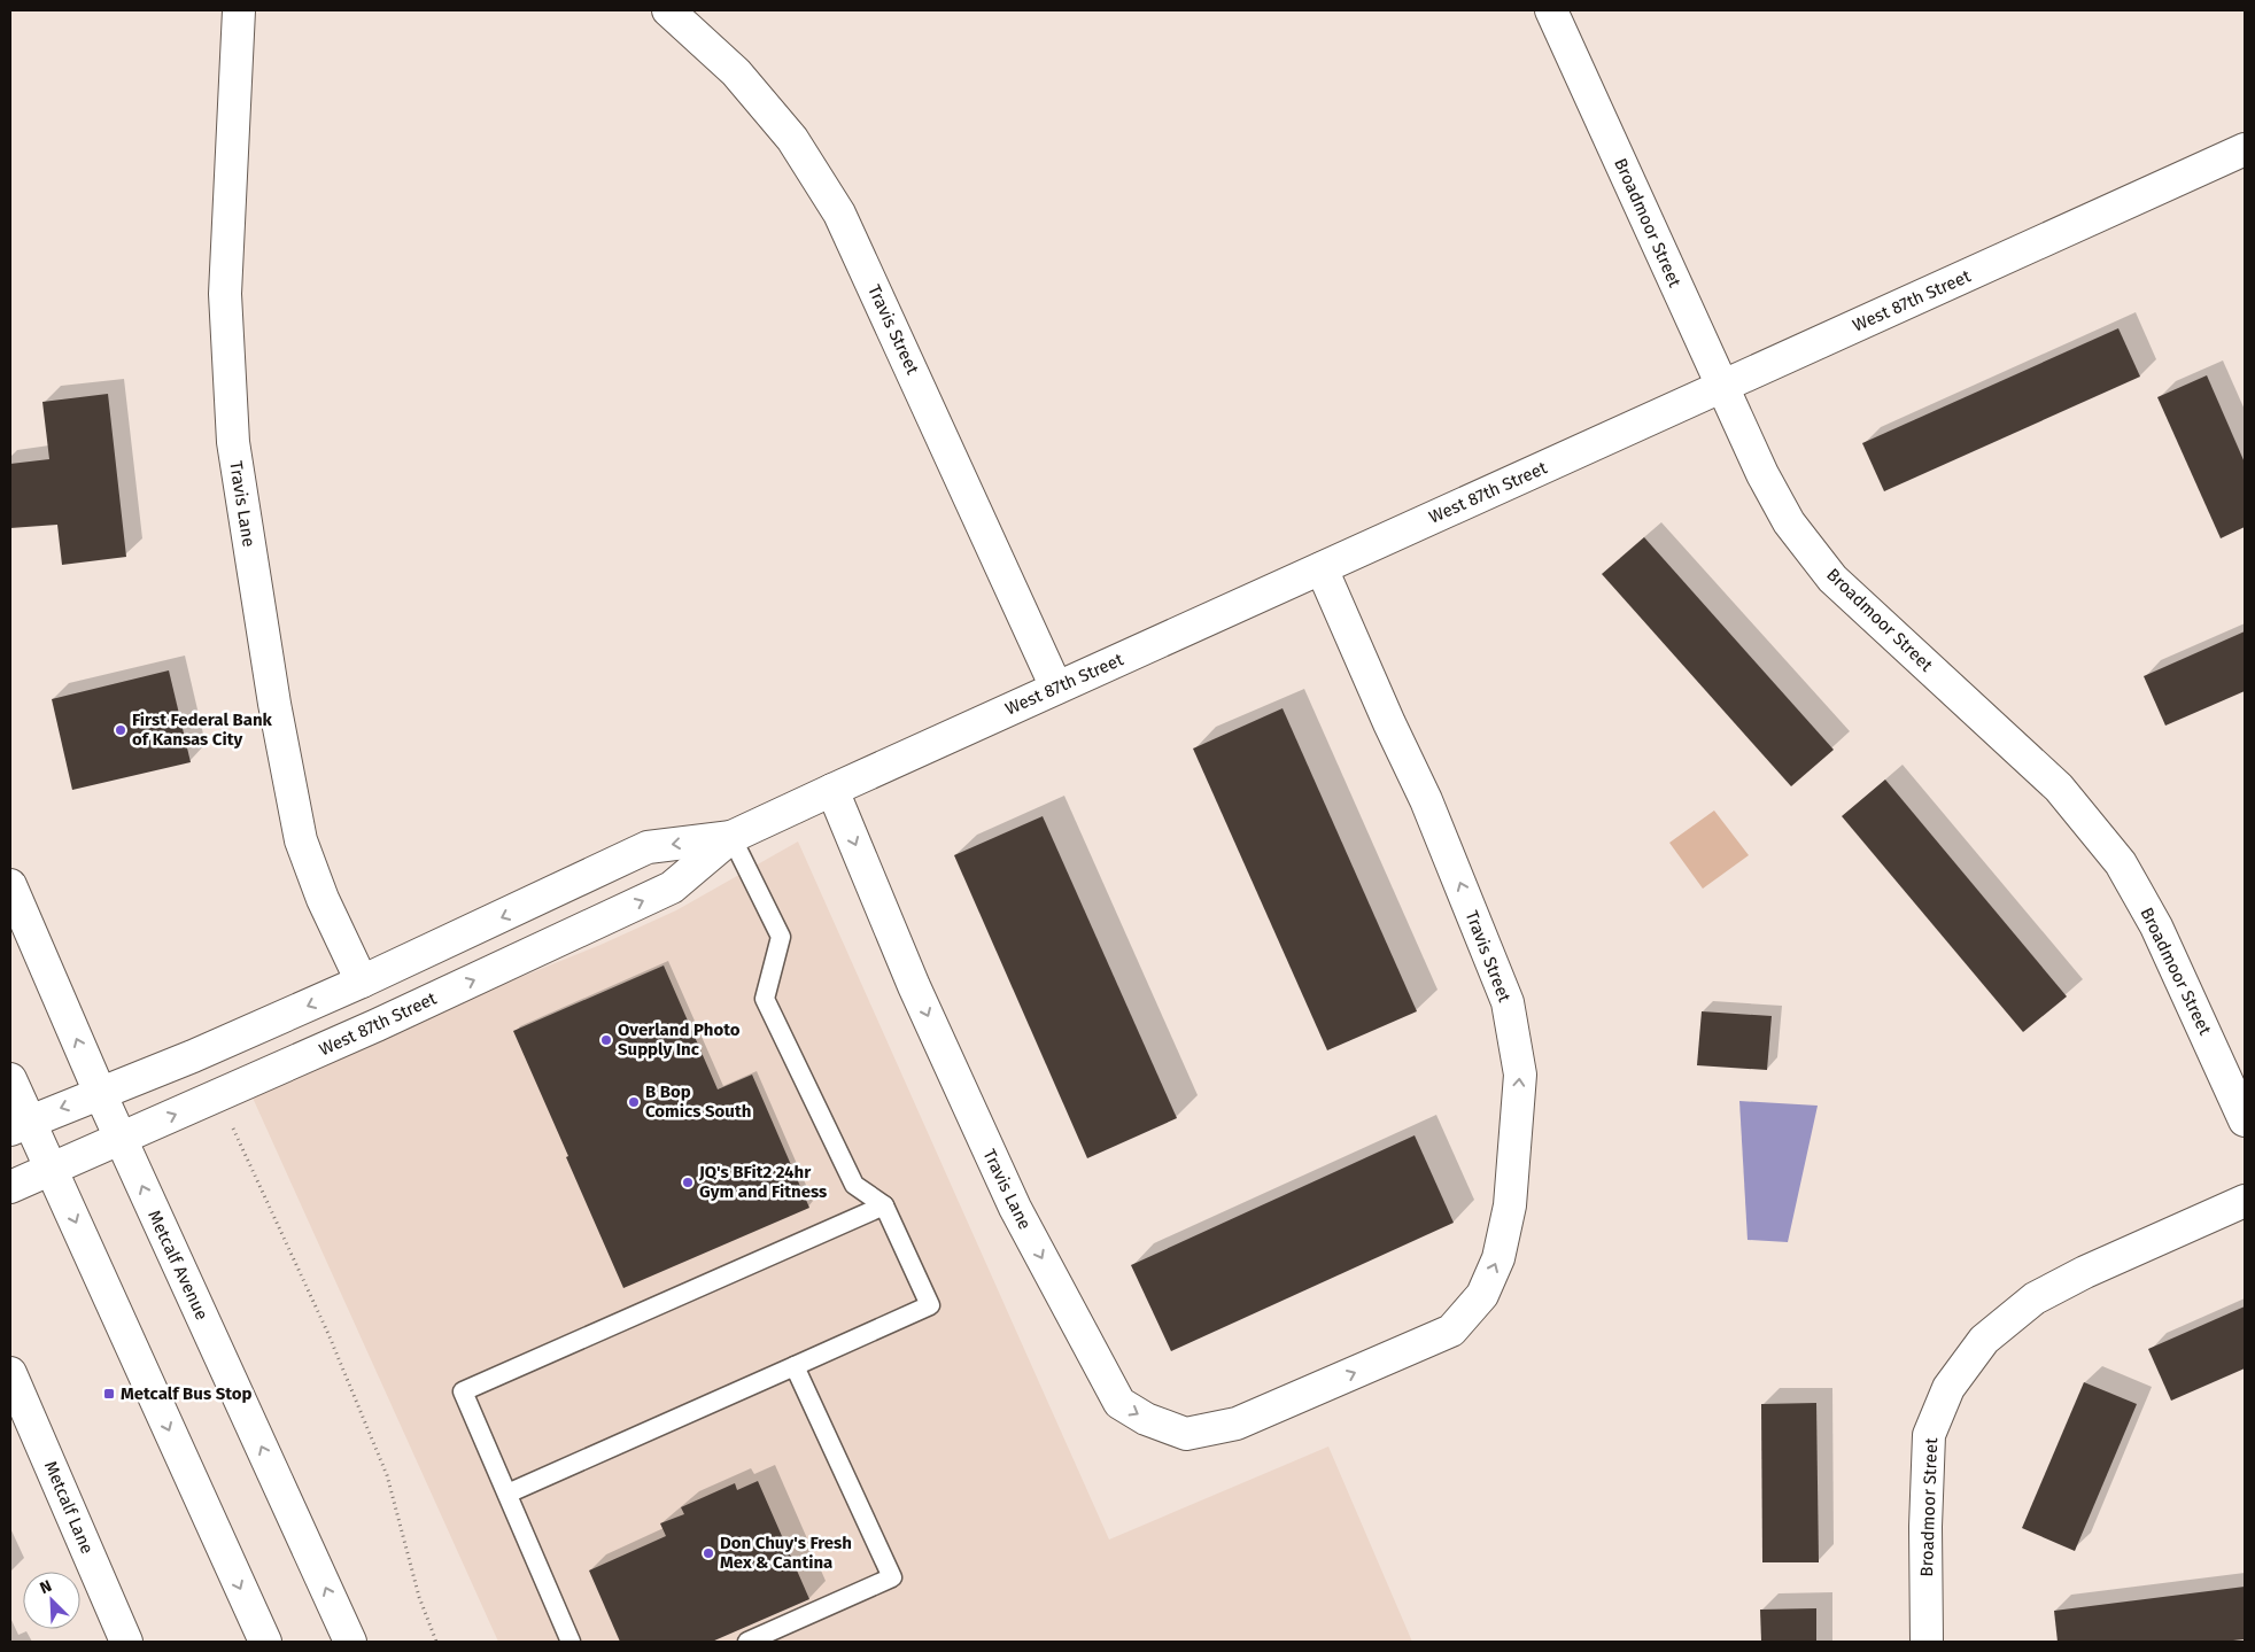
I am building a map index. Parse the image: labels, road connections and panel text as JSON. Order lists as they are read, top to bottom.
{
  "streets": {
    "street": [
      "Broadmoor Street",
      "West 87th Street",
      "Travis Street",
      "Travis Lane",
      "Metcalf Avenue",
      "Metcalf Lane"
    ]
  },
  "crossings": [
    ["Broadmoor Street", "West 87th Street"],
    ["West 87th Street", "Travis Street"],
    ["West 87th Street", "Travis Lane"],
    ["West 87th Street", "Metcalf Avenue"],
    ["Travis Street", "Travis Lane"]
  ],
  "one_way": ["Travis Street", "Travis Lane"],
  "places": {
    "other": [
      "First Federal Bank of Kansas City",
      "Overland Photo Supply Inc",
      "B Bop Comics South",
      "JQ's BFit2 24hr Gym and Fitness",
      "Don Chuy's Fresh Mex & Cantina"
    ],
    "transit": ["Metcalf Bus Stop"]
  },
  "north": "top left"
}
